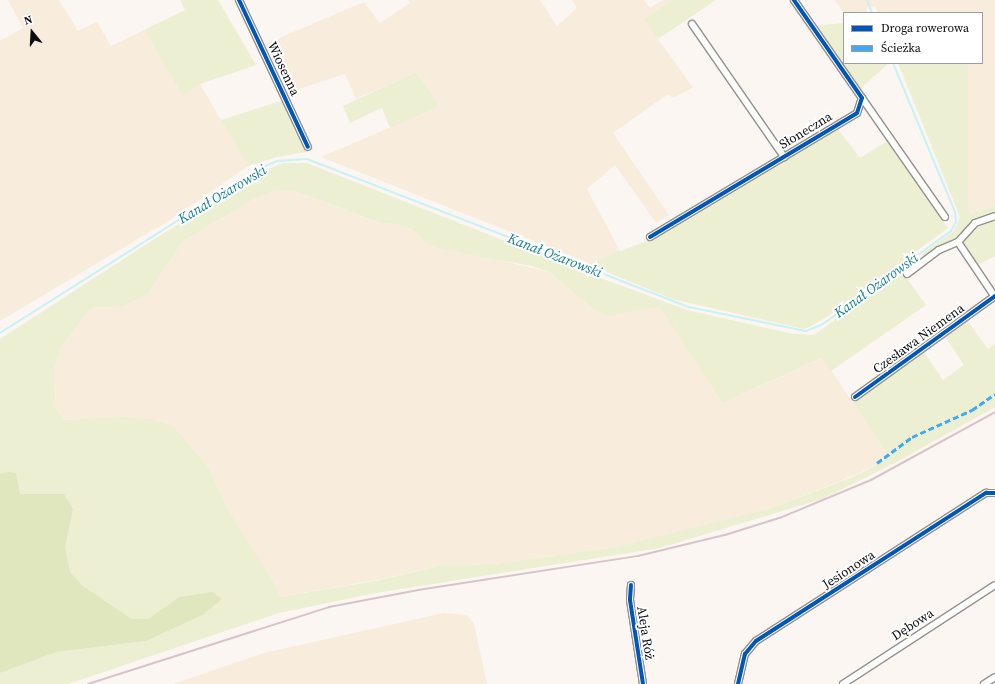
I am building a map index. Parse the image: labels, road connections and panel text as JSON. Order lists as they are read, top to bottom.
{
  "streets": {
    "street": [
      "Wiosenna",
      "Słoneczna",
      "Czesława Niemena",
      "Jesionowa",
      "Dębowa",
      "Aleja Róż"
    ]
  },
  "water": ["Kanał Ożarowski"],
  "legend": ["Droga rowerowa", "Ścieżka"],
  "north": "top"
}
